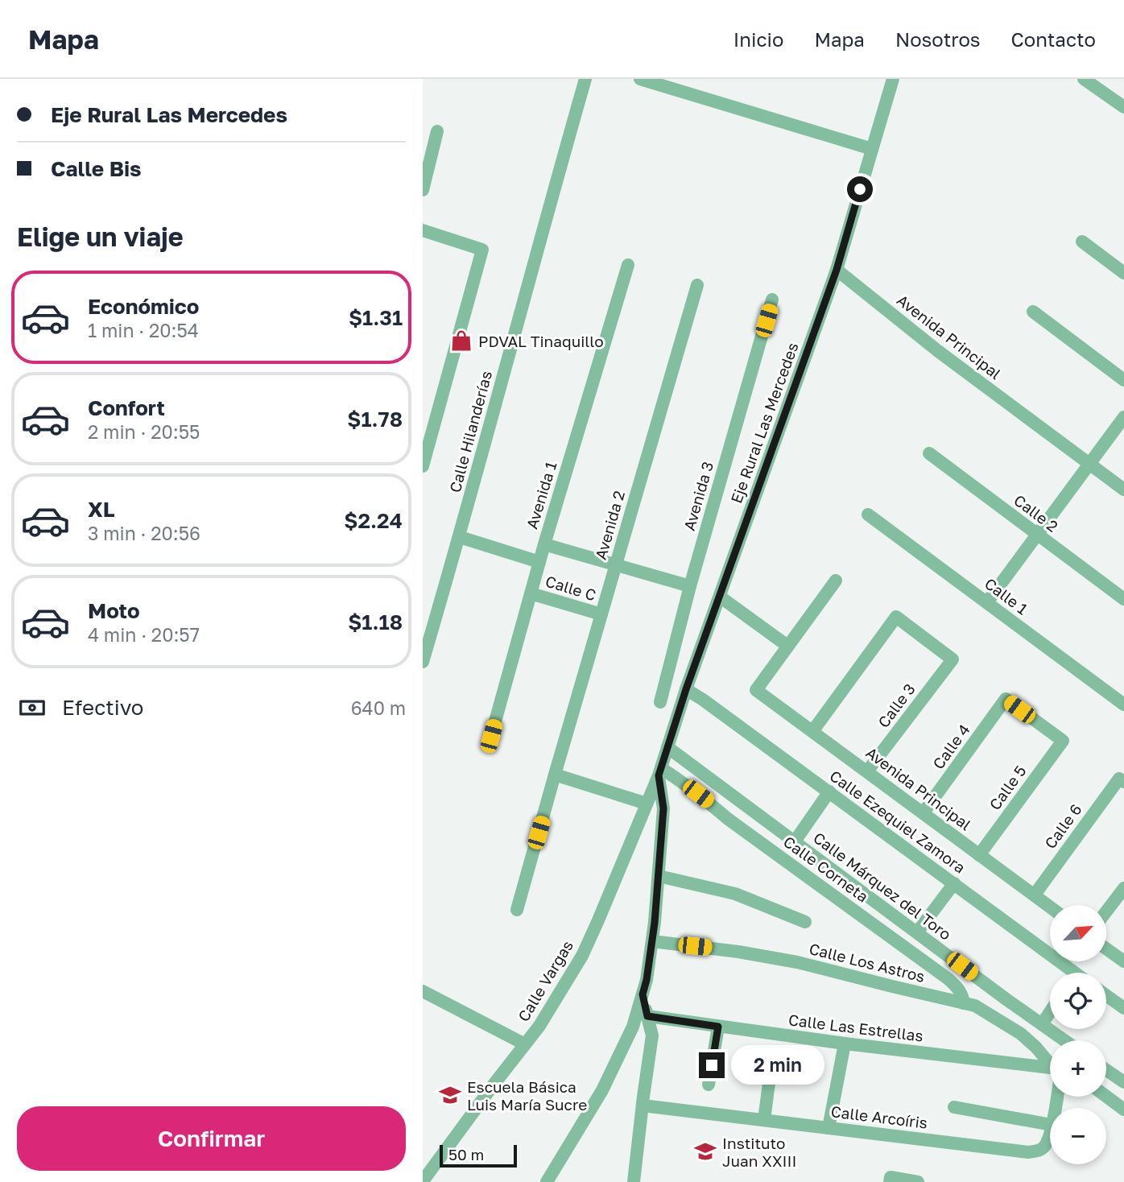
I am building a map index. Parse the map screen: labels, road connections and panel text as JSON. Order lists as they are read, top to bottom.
{
  "streets": {
    "street": [
      "Avenida Principal",
      "Eje Rural Las Mercedes",
      "Calle Hilanderías",
      "Avenida 1",
      "Avenida 3",
      "Calle 2",
      "Avenida 2",
      "Calle C",
      "Calle 1",
      "Calle 3",
      "Calle 4",
      "Calle 5",
      "Calle Ezequiel Zamora",
      "Calle 6",
      "Calle Corneta",
      "Calle Márquez del Toro",
      "Calle Los Astros",
      "Calle Vargas",
      "Calle Las Estrellas",
      "Calle Arcoíris"
    ]
  },
  "crossings": [
    ["Avenida Principal", "Eje Rural Las Mercedes"],
    ["Avenida Principal", "Calle 3"],
    ["Avenida Principal", "Calle 4"],
    ["Avenida Principal", "Calle 5"],
    ["Avenida Principal", "Calle 6"],
    ["Eje Rural Las Mercedes", "Calle Ezequiel Zamora"],
    ["Eje Rural Las Mercedes", "Calle Corneta"],
    ["Eje Rural Las Mercedes", "Calle Márquez del Toro"],
    ["Eje Rural Las Mercedes", "Calle Vargas"],
    ["Avenida 1", "Calle C"],
    ["Avenida 2", "Calle C"],
    ["Calle 4", "Calle 5"],
    ["Calle Corneta", "Calle Los Astros"],
    ["Calle Corneta", "Calle Vargas"]
  ],
  "places": {
    "shop": ["PDVAL Tinaquillo"],
    "school or university": ["Escuela Básica Luis María Sucre", "Instituto Juan XXIII"]
  },
  "scale_bar": "50 m",
  "north": "top right",
  "page": {
    "header": "Mapa",
    "nav": [
      "Inicio",
      "Mapa",
      "Nosotros",
      "Contacto"
    ],
    "banner": ["Eje Rural Las Mercedes", "Calle Bis"],
    "heading": "Elige un viaje",
    "list": [
      {
        "name": "Económico",
        "note": "1 min · 20:54",
        "value": "$1.31"
      },
      {
        "name": "Confort",
        "note": "2 min · 20:55",
        "value": "$1.78"
      },
      {
        "name": "XL",
        "note": "3 min · 20:56",
        "value": "$2.24"
      },
      {
        "name": "Moto",
        "note": "4 min · 20:57",
        "value": "$1.18"
      }
    ],
    "pay": ["Efectivo", "640 m"],
    "map_buttons": ["+", "−"],
    "bubble": "2 min",
    "buttons": "Confirmar",
    "scale": "50 m"
  }
}
